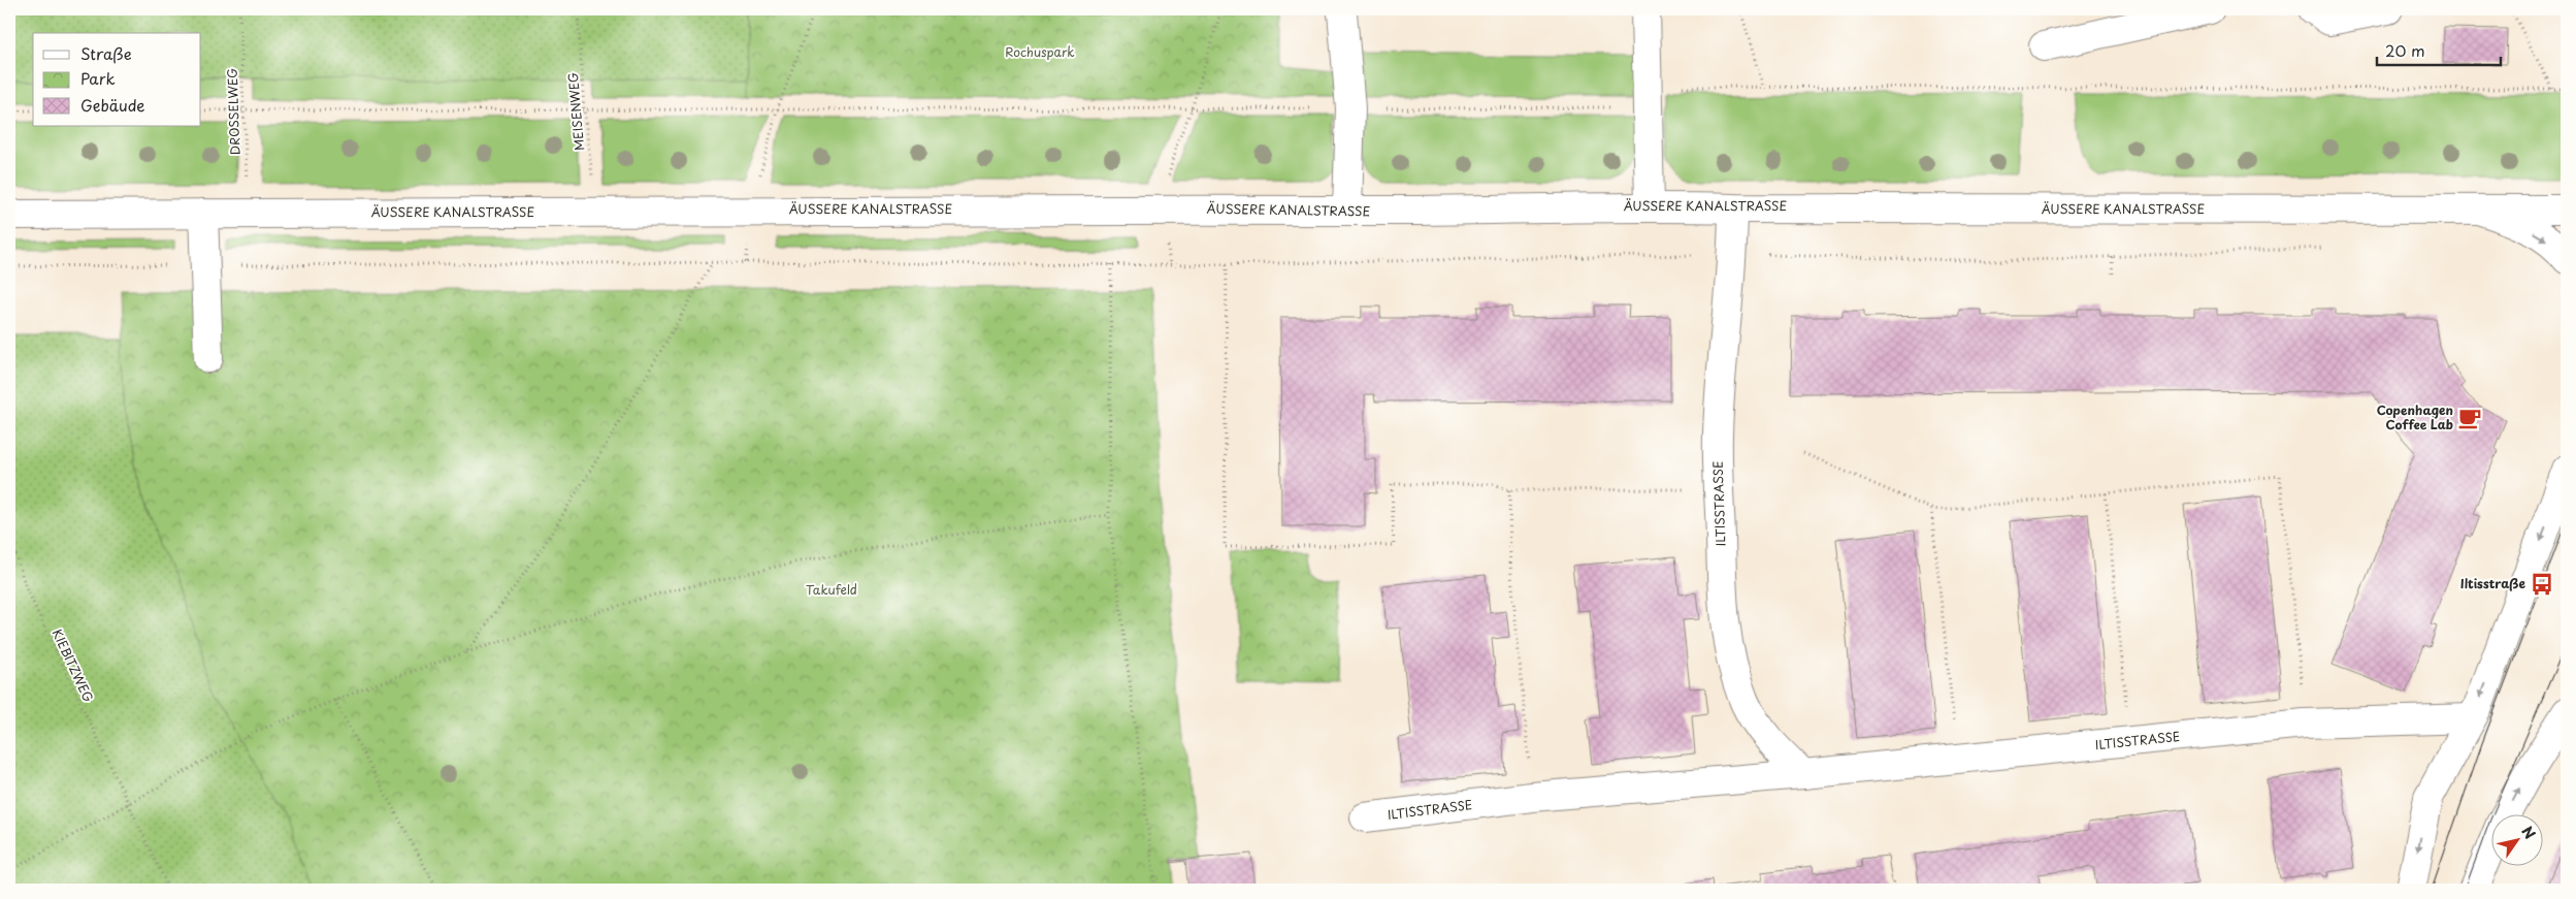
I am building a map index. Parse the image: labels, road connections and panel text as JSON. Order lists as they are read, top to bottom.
{
  "streets": {
    "main road": ["ÄUSSERE KANALSTRASSE", "ILTISSTRASSE"],
    "path": ["DROSSELWEG", "MEISENWEG", "KIEBITZWEG"]
  },
  "crossings": [
    ["DROSSELWEG", "ÄUSSERE KANALSTRASSE"],
    ["MEISENWEG", "ÄUSSERE KANALSTRASSE"],
    ["ÄUSSERE KANALSTRASSE", "ILTISSTRASSE"]
  ],
  "parks": ["Rochuspark", "Takufeld"],
  "places": {
    "cafe": ["Copenhagen Coffee Lab"],
    "bus stop": ["Iltisstraße"]
  },
  "legend": ["Straße", "Park", "Gebäude"],
  "scale_bar": "20 m",
  "north": "top right"
}
